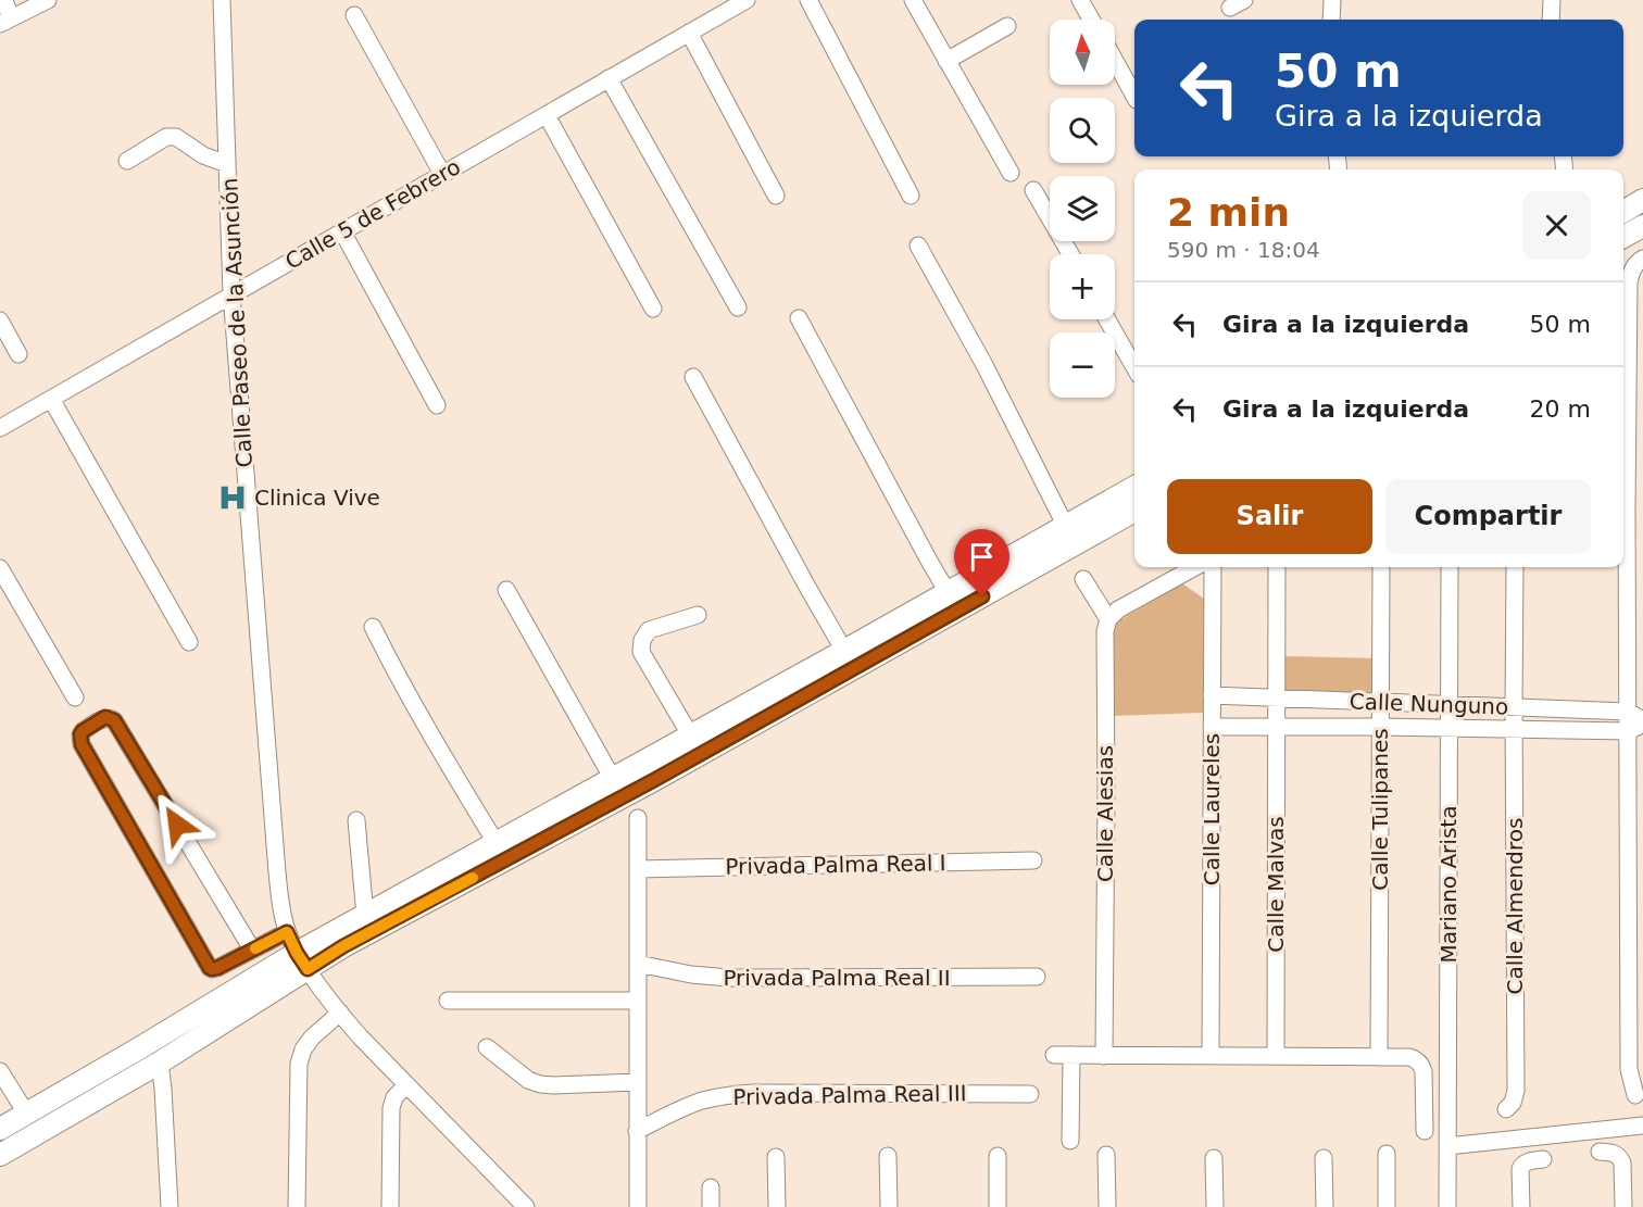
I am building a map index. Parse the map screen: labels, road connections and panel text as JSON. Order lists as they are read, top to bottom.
{
  "streets": {
    "street": [
      "Calle 5 de Febrero",
      "Calle Paseo de la Asunción",
      "Calle Nunguno",
      "Calle Laureles",
      "Calle Tulipanes",
      "Calle Alesias",
      "Privada Palma Real I",
      "Calle Malvas",
      "Mariano Arista",
      "Calle Almendros",
      "Privada Palma Real II",
      "Privada Palma Real III"
    ]
  },
  "crossings": [
    ["Calle 5 de Febrero", "Calle Paseo de la Asunción"],
    ["Calle Nunguno", "Calle Laureles"],
    ["Calle Nunguno", "Calle Tulipanes"],
    ["Calle Nunguno", "Calle Malvas"],
    ["Calle Nunguno", "Mariano Arista"],
    ["Calle Nunguno", "Calle Almendros"]
  ],
  "places": {
    "hospital": ["Clinica Vive"]
  },
  "north": "top",
  "page": {
    "map_buttons": ["+", "−"],
    "turn": ["50 m", "Gira a la izquierda"],
    "heading": ["2 min", "590 m · 18:04"],
    "list": [
      {
        "name": "Gira a la izquierda",
        "value": "50 m"
      },
      {
        "name": "Gira a la izquierda",
        "value": "20 m"
      }
    ],
    "buttons": ["Salir", "Compartir"]
  }
}
